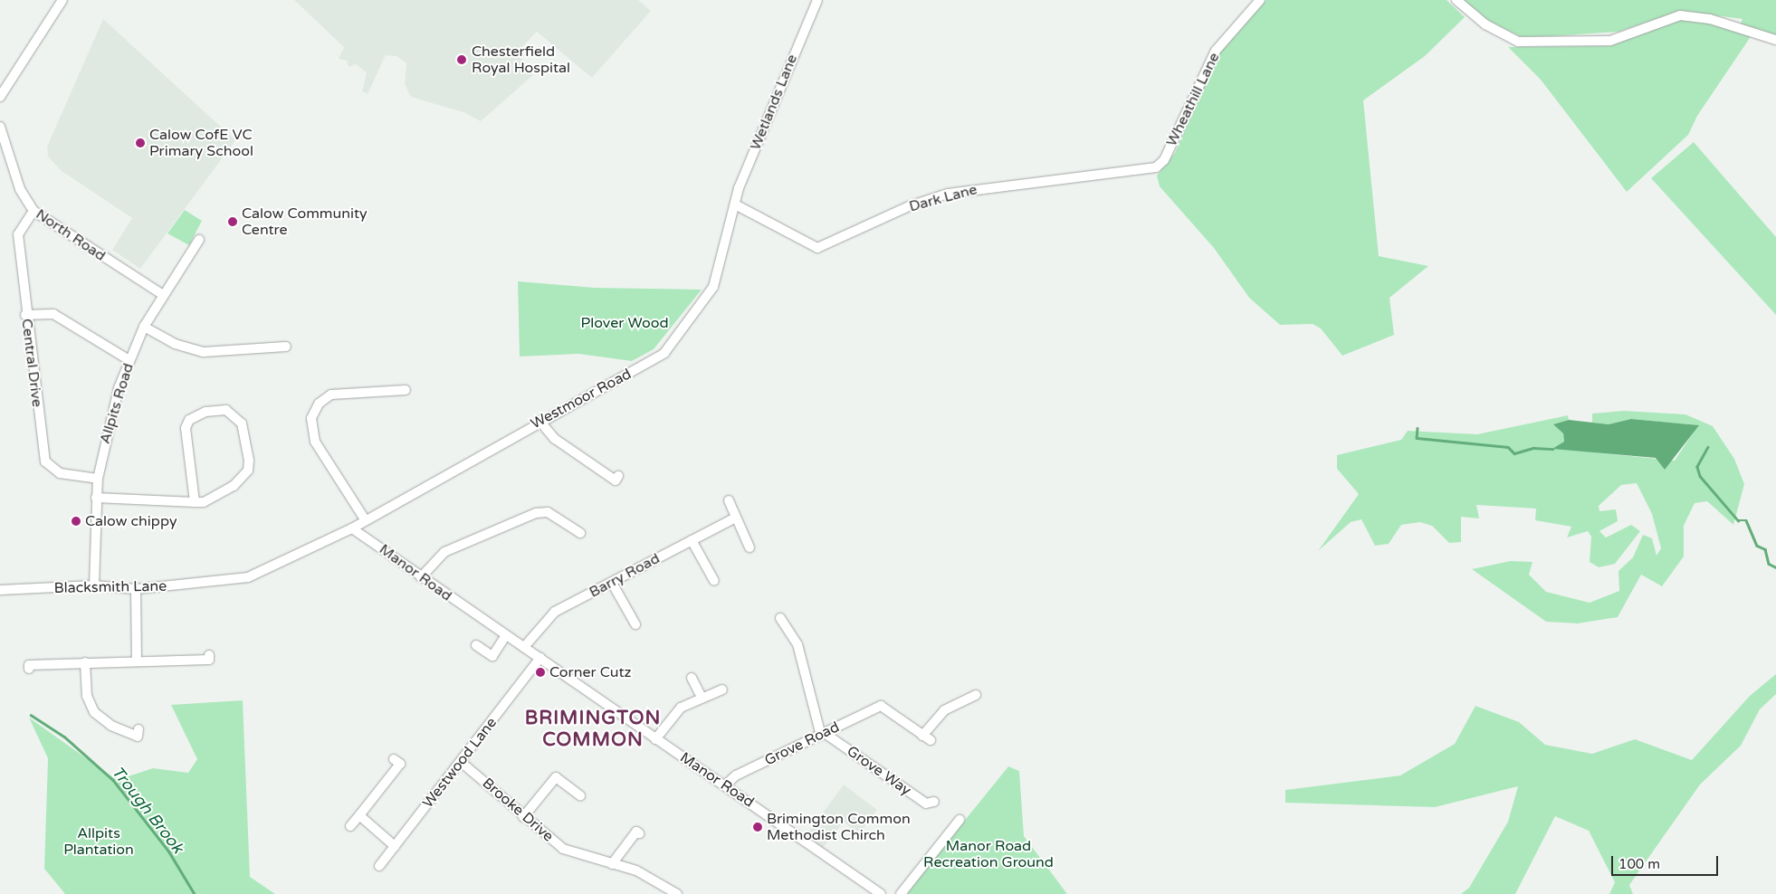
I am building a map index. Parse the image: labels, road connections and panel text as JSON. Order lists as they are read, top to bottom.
{
  "streets": {
    "street": [
      "Wheathill Lane",
      "Wetlands Lane",
      "Dark Lane",
      "North Road",
      "Central Drive",
      "Westmoor Road",
      "Allpits Road",
      "Manor Road",
      "Barry Road",
      "Blacksmith Lane",
      "Grove Road",
      "Westwood Lane",
      "Grove Way",
      "Brooke Drive"
    ]
  },
  "crossings": [
    ["Wheathill Lane", "Dark Lane"],
    ["Wetlands Lane", "Dark Lane"],
    ["Wetlands Lane", "Westmoor Road"],
    ["Dark Lane", "Westmoor Road"],
    ["North Road", "Central Drive"],
    ["North Road", "Allpits Road"],
    ["Central Drive", "Allpits Road"],
    ["Westmoor Road", "Manor Road"],
    ["Westmoor Road", "Blacksmith Lane"],
    ["Allpits Road", "Blacksmith Lane"],
    ["Manor Road", "Barry Road"],
    ["Manor Road", "Blacksmith Lane"],
    ["Manor Road", "Grove Road"],
    ["Manor Road", "Westwood Lane"],
    ["Grove Road", "Grove Way"],
    ["Westwood Lane", "Brooke Drive"]
  ],
  "districts": ["BRIMINGTON COMMON"],
  "water": ["Trough Brook"],
  "parks": ["Plover Wood", "Allpits Plantation", "Manor Road Recreation Ground"],
  "places": [
    "Chesterfield Royal Hospital",
    "Calow CofE VC Primary School",
    "Calow Community Centre",
    "Calow chippy",
    "Corner Cutz",
    "Brimington Common Methodist Chirch"
  ],
  "scale_bar": "100 m"
}
